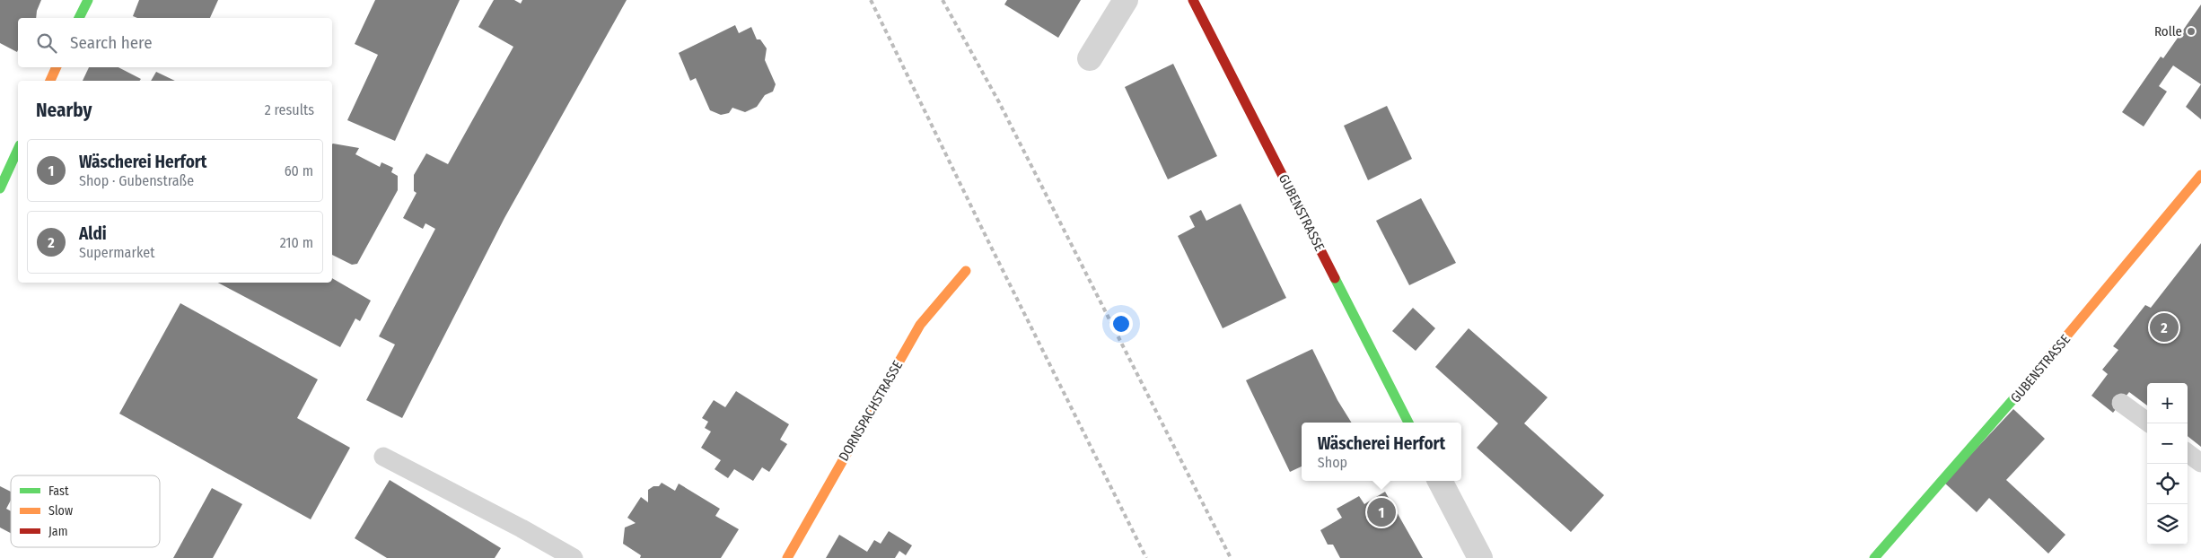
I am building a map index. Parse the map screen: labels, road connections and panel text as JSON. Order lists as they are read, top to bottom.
{
  "streets": {
    "street": ["GUBENSTRASSE", "DORNSPACHSTRASSE"]
  },
  "places": ["Rolle"],
  "legend": ["Fast", "Slow", "Jam"],
  "page": {
    "search": "Search here",
    "heading": ["Nearby", "2 results"],
    "list": [
      {
        "mark": "1",
        "name": "Wäscherei Herfort",
        "note": "Shop · Gubenstraße",
        "value": "60 m"
      },
      {
        "mark": "2",
        "name": "Aldi",
        "note": "Supermarket",
        "value": "210 m"
      }
    ],
    "pins": ["2", "1"],
    "map_buttons": ["+", "−"],
    "popup": ["Wäscherei Herfort", "Shop"]
  }
}
